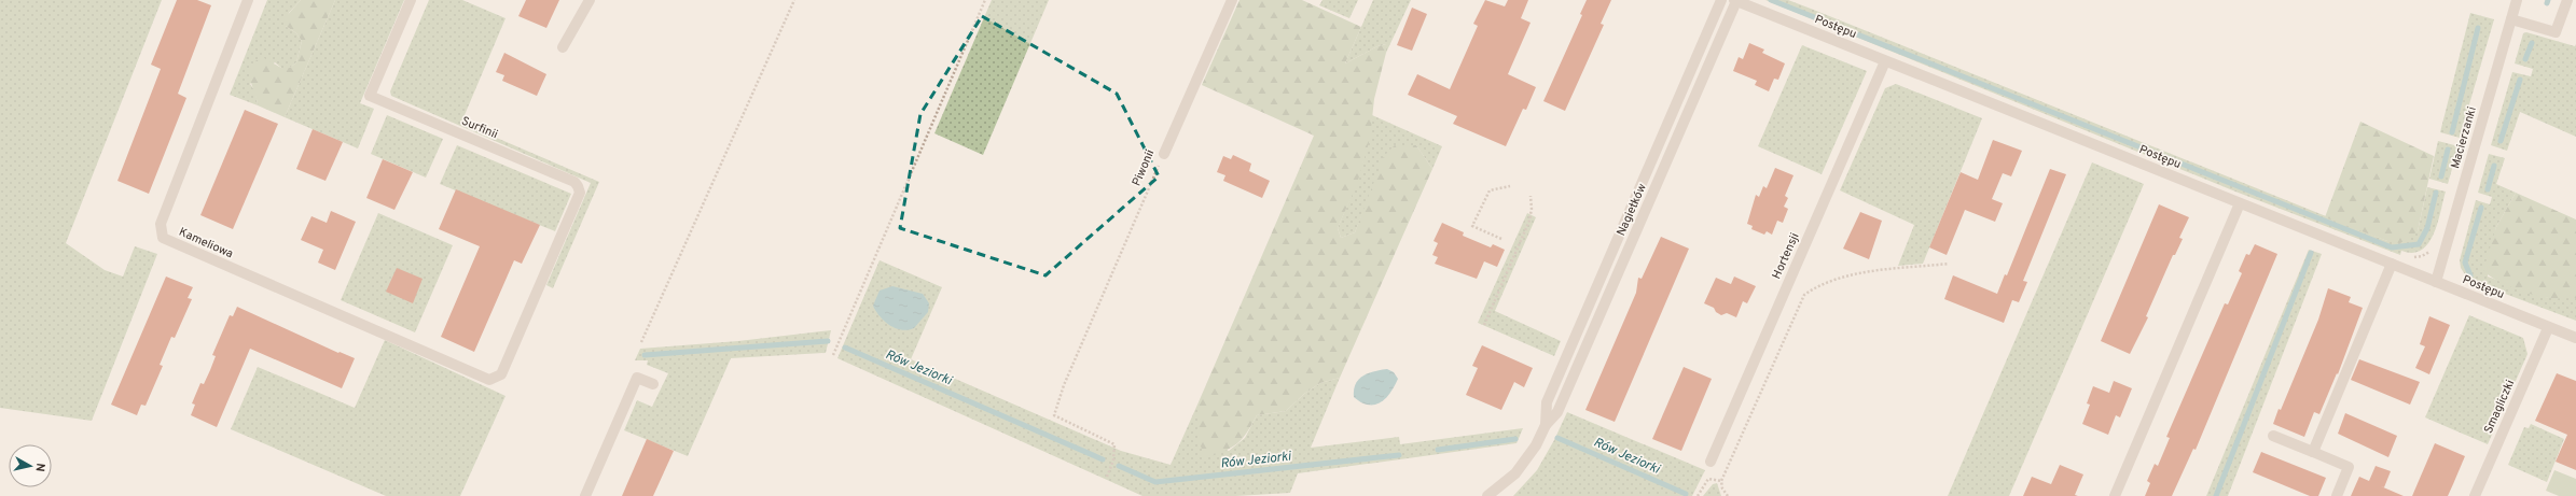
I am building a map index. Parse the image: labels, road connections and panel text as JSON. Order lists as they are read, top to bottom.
{
  "streets": {
    "street": [
      "Postępu",
      "Surfinii",
      "Macierzanki",
      "Piwonii",
      "Nagietków",
      "Kameliowa",
      "Hortensji",
      "Smagliczki"
    ]
  },
  "crossings": [
    ["Postępu", "Macierzanki"],
    ["Postępu", "Nagietków"],
    ["Postępu", "Hortensji"],
    ["Postępu", "Smagliczki"],
    ["Surfinii", "Kameliowa"]
  ],
  "water": ["Rów Jeziorki"],
  "north": "right"
}
